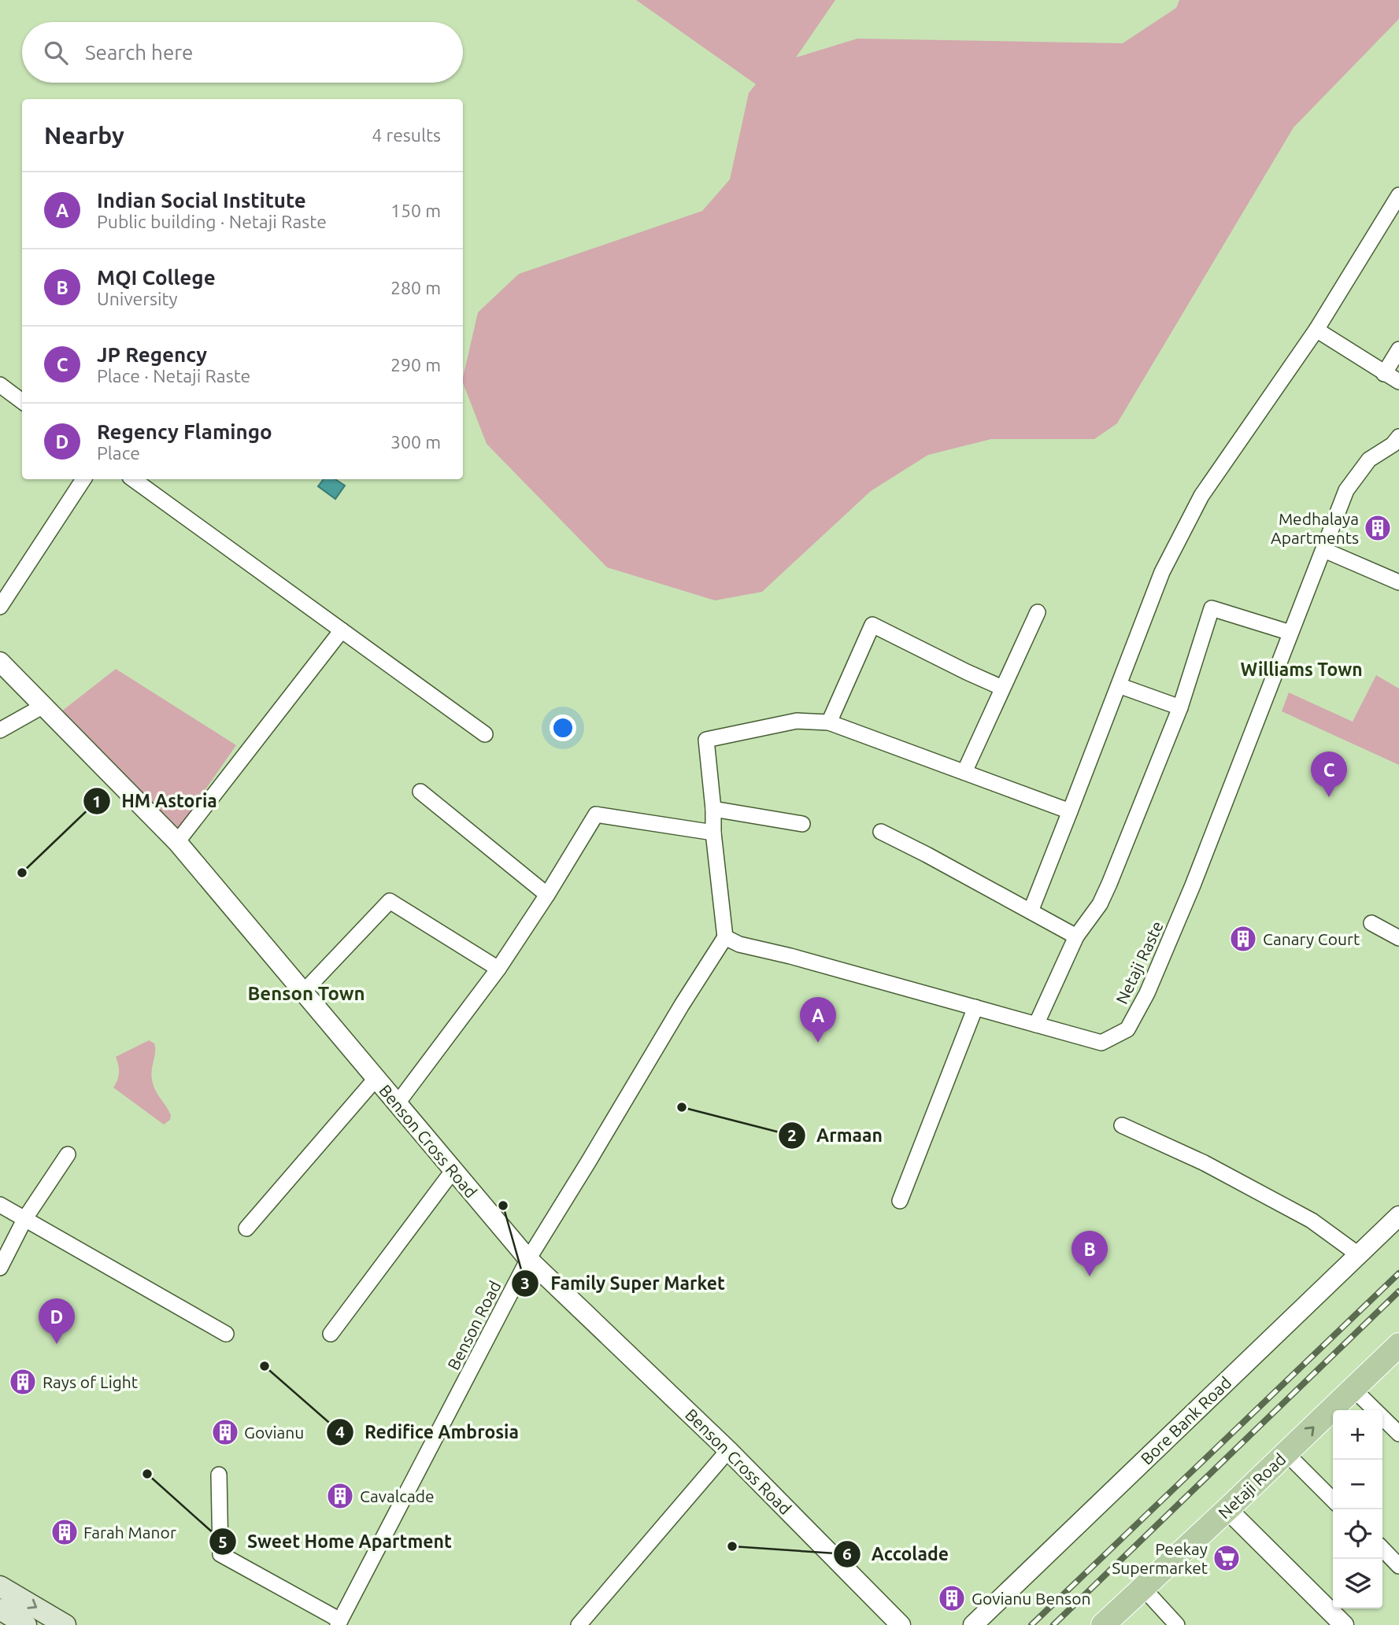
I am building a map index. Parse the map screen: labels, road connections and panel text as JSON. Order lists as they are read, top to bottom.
{
  "streets": {
    "main road": ["Netaji Road"],
    "street": [
      "Netaji Raste",
      "Benson Cross Road",
      "Benson Road",
      "Bore Bank Road"
    ]
  },
  "crossings": [
    ["Netaji Raste", "Benson Road"],
    ["Benson Cross Road", "Benson Road"]
  ],
  "districts": ["Williams Town", "Benson Town"],
  "places": {
    "building": [
      "Medhalaya Apartments",
      "Canary Court",
      "Rays of Light",
      "Govianu",
      "Cavalcade",
      "Farah Manor",
      "Govianu Benson"
    ],
    "other": [
      "HM Astoria",
      "Armaan",
      "Family Super Market",
      "Redifice Ambrosia",
      "Sweet Home Apartment",
      "Accolade"
    ],
    "supermarket": ["Peekay Supermarket"]
  },
  "page": {
    "search": "Search here",
    "heading": ["Nearby", "4 results"],
    "list": [
      {
        "mark": "A",
        "name": "Indian Social Institute",
        "note": "Public building · Netaji Raste",
        "value": "150 m"
      },
      {
        "mark": "B",
        "name": "MQI College",
        "note": "University",
        "value": "280 m"
      },
      {
        "mark": "C",
        "name": "JP Regency",
        "note": "Place · Netaji Raste",
        "value": "290 m"
      },
      {
        "mark": "D",
        "name": "Regency Flamingo",
        "note": "Place",
        "value": "300 m"
      }
    ],
    "pins": [
      "C",
      "A",
      "B",
      "D"
    ],
    "map_buttons": ["+", "−"]
  }
}
